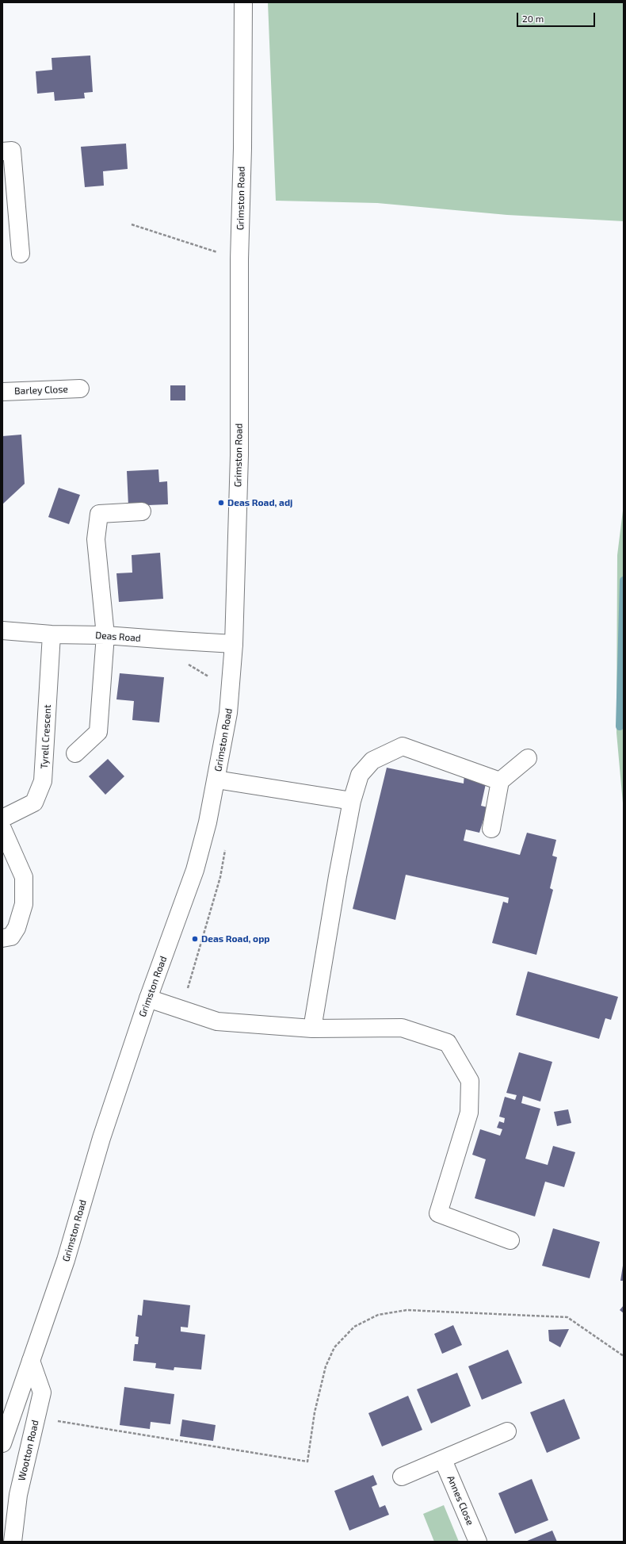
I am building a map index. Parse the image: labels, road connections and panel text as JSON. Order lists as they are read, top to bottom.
{
  "streets": {
    "main road": [
      "Grimston Road",
      "Barley Close",
      "Deas Road",
      "Tyrell Crescent",
      "Wootton Road",
      "Annes Close"
    ]
  },
  "crossings": [
    ["Grimston Road", "Deas Road"],
    ["Grimston Road", "Wootton Road"],
    ["Deas Road", "Tyrell Crescent"]
  ],
  "places": ["Deas Road, adj", "Deas Road, opp"],
  "scale_bar": "20 m"
}
